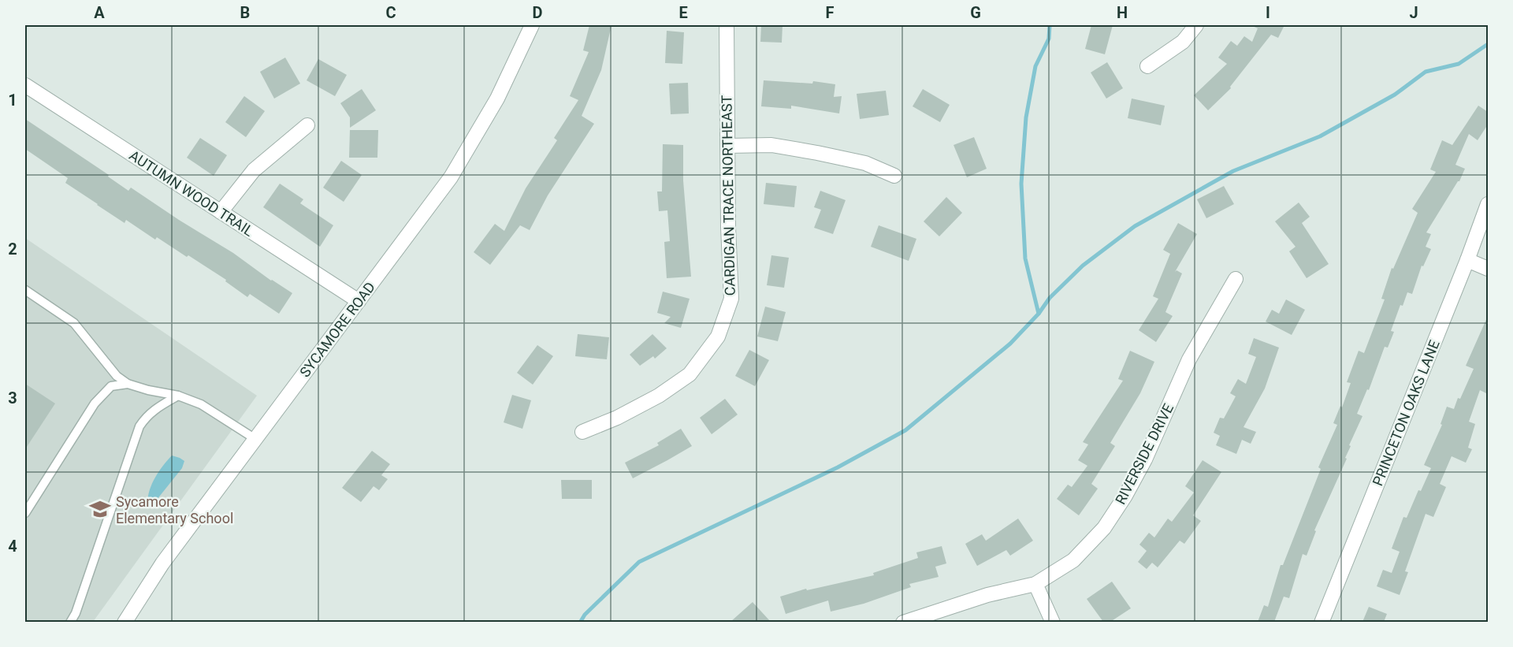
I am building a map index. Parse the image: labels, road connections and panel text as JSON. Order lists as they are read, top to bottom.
{
  "streets": {
    "street": [
      "AUTUMN WOOD TRAIL",
      "CARDIGAN TRACE NORTHEAST",
      "SYCAMORE ROAD",
      "PRINCETON OAKS LANE",
      "RIVERSIDE DRIVE"
    ]
  },
  "crossings": [
    ["AUTUMN WOOD TRAIL", "SYCAMORE ROAD"]
  ],
  "places": {
    "school or university": ["Sycamore Elementary School"]
  },
  "grid": {
    "columns": [
      "A",
      "B",
      "C",
      "D",
      "E",
      "F",
      "G",
      "H",
      "I",
      "J"
    ],
    "rows": [
      "1",
      "2",
      "3",
      "4"
    ]
  }
}
